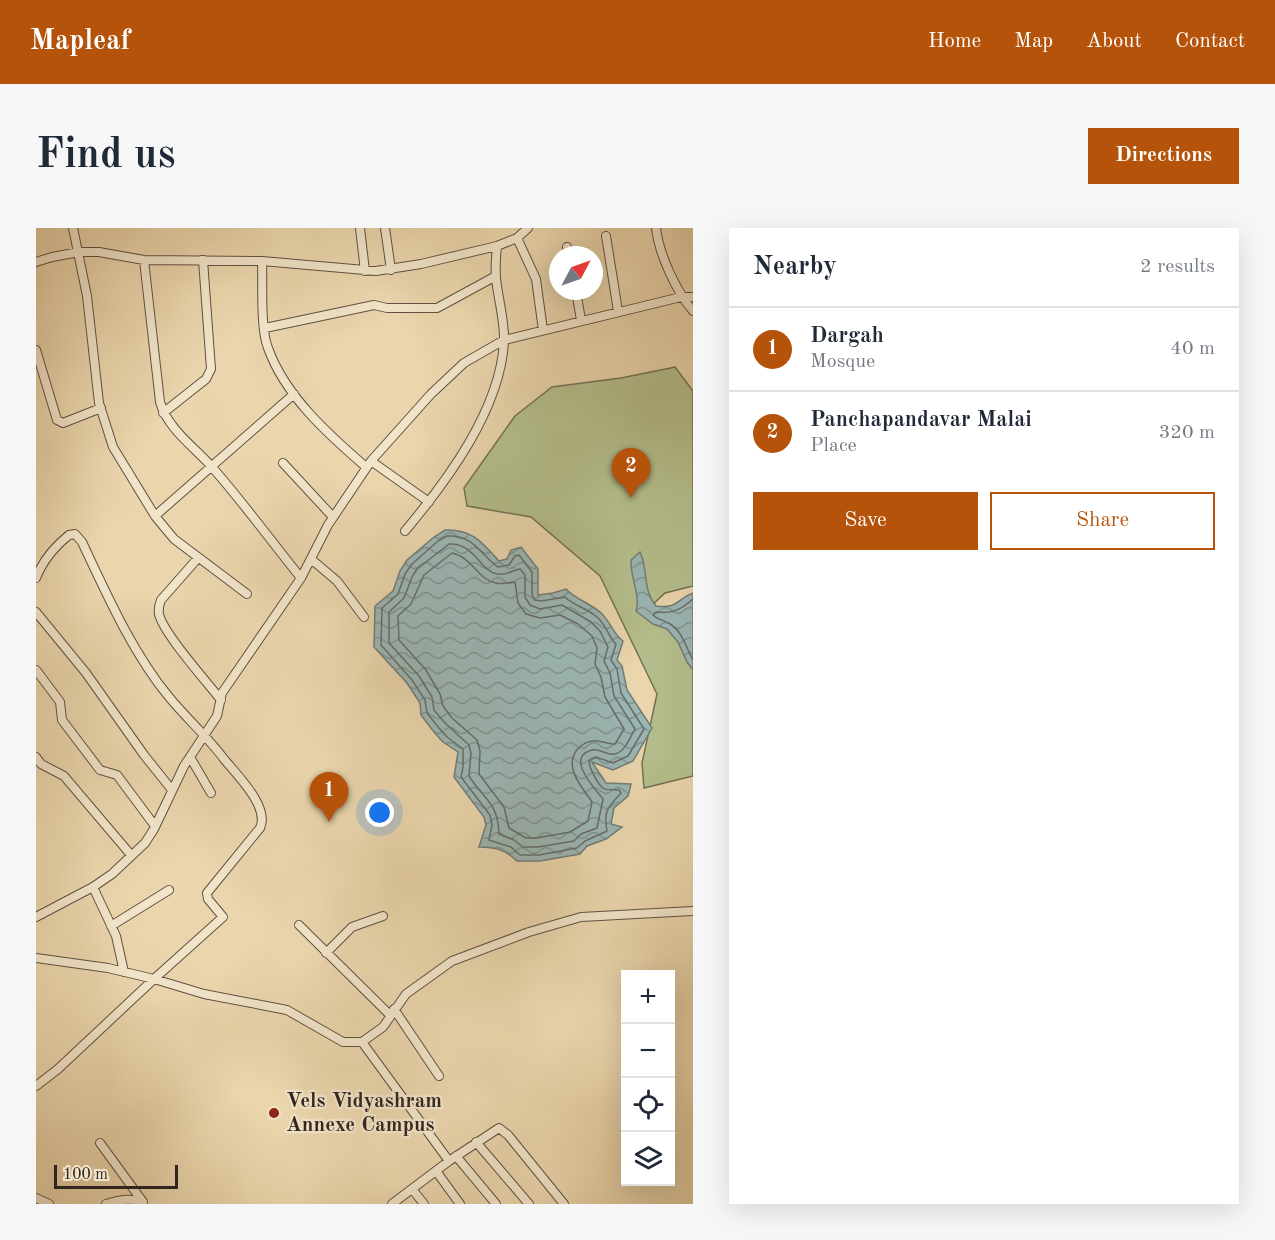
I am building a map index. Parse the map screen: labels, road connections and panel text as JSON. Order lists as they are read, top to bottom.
{
  "places": ["Vels Vidyashram Annexe Campus"],
  "scale_bar": "100 m",
  "north": "top right",
  "page": {
    "header": "Mapleaf",
    "nav": [
      "Home",
      "Map",
      "About",
      "Contact"
    ],
    "buttons": [
      "Directions",
      ["Save", "Share"]
    ],
    "title": "Find us",
    "heading": ["Nearby", "2 results"],
    "list": [
      {
        "mark": "1",
        "name": "Dargah",
        "note": "Mosque",
        "value": "40 m"
      },
      {
        "mark": "2",
        "name": "Panchapandavar Malai",
        "note": "Place",
        "value": "320 m"
      }
    ],
    "pins": ["2", "1"],
    "map_buttons": ["+", "−"],
    "scale": "100 m"
  }
}
